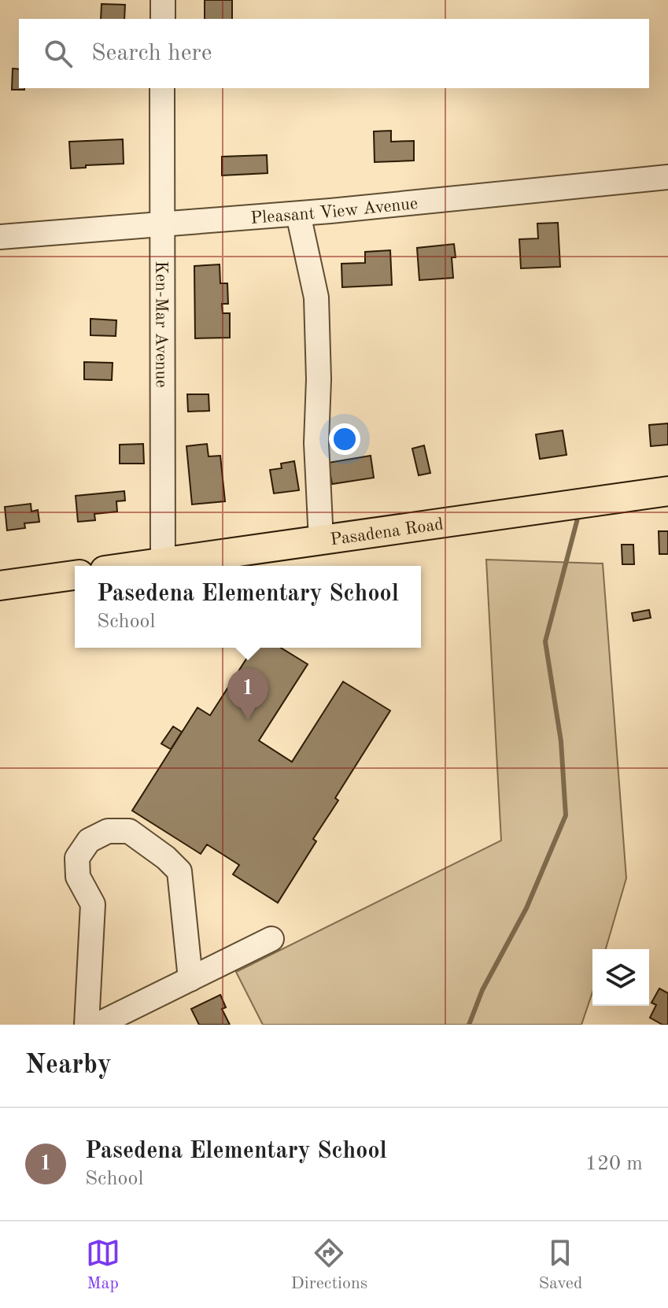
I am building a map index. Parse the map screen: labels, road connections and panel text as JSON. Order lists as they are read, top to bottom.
{
  "streets": {
    "main road": ["Pasadena Road"],
    "street": ["Pleasant View Avenue", "Ken-Mar Avenue"]
  },
  "crossings": [
    ["Pleasant View Avenue", "Ken-Mar Avenue"],
    ["Ken-Mar Avenue", "Pasadena Road"]
  ],
  "page": {
    "search": "Search here",
    "popup": ["Pasedena Elementary School", "School"],
    "pins": "1",
    "heading": "Nearby",
    "list": [
      {
        "mark": "1",
        "name": "Pasedena Elementary School",
        "note": "School",
        "value": "120 m"
      }
    ],
    "nav": ["Map", "Directions", "Saved"]
  }
}
